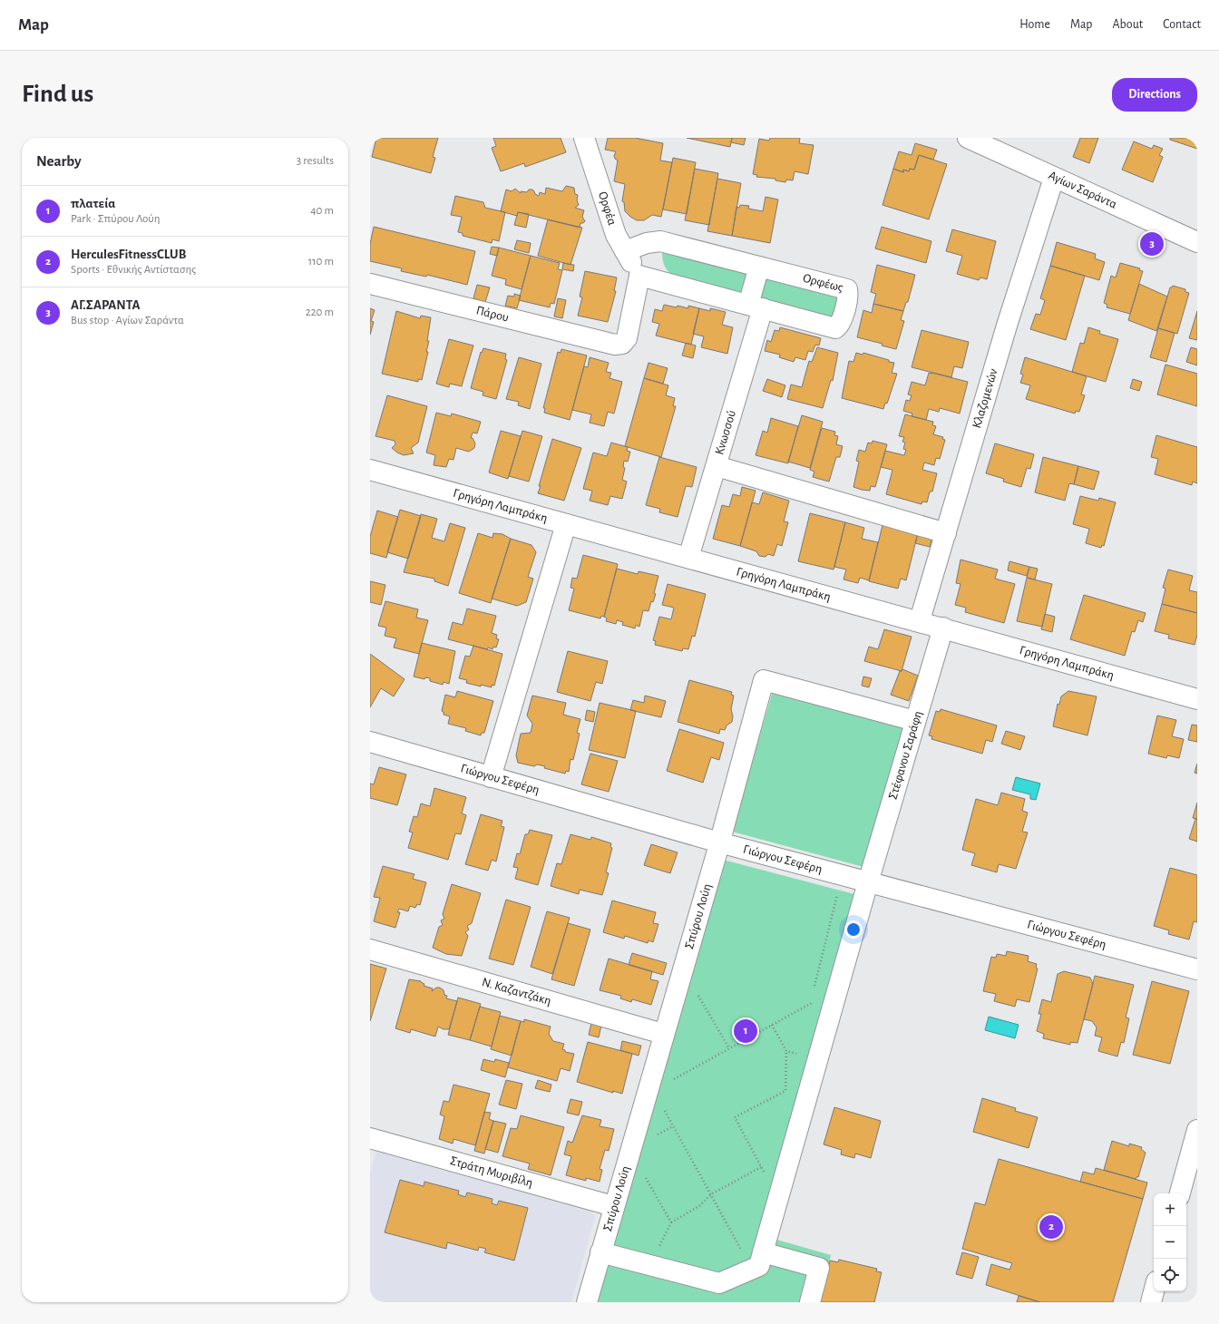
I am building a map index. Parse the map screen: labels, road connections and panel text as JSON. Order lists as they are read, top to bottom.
{
  "streets": {
    "street": [
      "Αγίων Σαράντα",
      "Ορφέα",
      "Ορφέως",
      "Πάρου",
      "Κλαζομενών",
      "Κνωσσού",
      "Γρηγόρη Λαμπράκη",
      "Στέφανου Σαράφη",
      "Γιώργου Σεφέρη",
      "Σπύρου Λούη",
      "Ν. Καζαντζάκη",
      "Στράτη Μυριβίλη"
    ]
  },
  "crossings": [
    ["Αγίων Σαράντα", "Κλαζομενών"],
    ["Ορφέα", "Ορφέως"],
    ["Ορφέα", "Πάρου"],
    ["Ορφέως", "Πάρου"],
    ["Ορφέως", "Κνωσσού"],
    ["Κλαζομενών", "Γρηγόρη Λαμπράκη"],
    ["Κνωσσού", "Γρηγόρη Λαμπράκη"],
    ["Γρηγόρη Λαμπράκη", "Στέφανου Σαράφη"],
    ["Στέφανου Σαράφη", "Γιώργου Σεφέρη"],
    ["Στέφανου Σαράφη", "Σπύρου Λούη"],
    ["Γιώργου Σεφέρη", "Σπύρου Λούη"],
    ["Σπύρου Λούη", "Ν. Καζαντζάκη"],
    ["Σπύρου Λούη", "Στράτη Μυριβίλη"]
  ],
  "page": {
    "header": "Map",
    "nav": [
      "Home",
      "Map",
      "About",
      "Contact"
    ],
    "buttons": "Directions",
    "title": "Find us",
    "heading": ["Nearby", "3 results"],
    "list": [
      {
        "mark": "1",
        "name": "πλατεία",
        "note": "Park · Σπύρου Λούη",
        "value": "40 m"
      },
      {
        "mark": "2",
        "name": "HerculesFitnessCLUB",
        "note": "Sports · Εθνικής Αντίστασης",
        "value": "110 m"
      },
      {
        "mark": "3",
        "name": "ΑΓ.ΣΑΡΑΝΤΑ",
        "note": "Bus stop · Αγίων Σαράντα",
        "value": "220 m"
      }
    ],
    "pins": ["3", "1", "2"],
    "map_buttons": ["+", "−"]
  }
}
